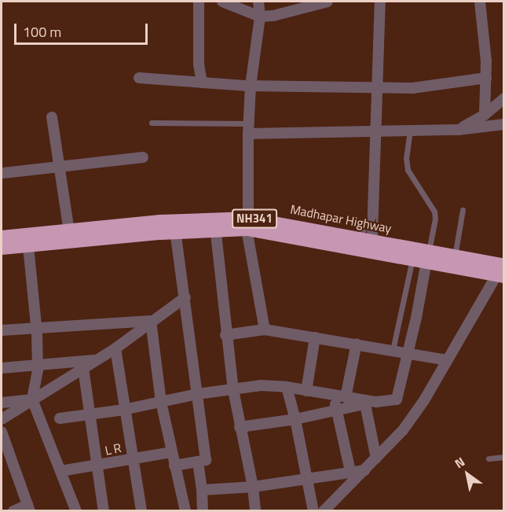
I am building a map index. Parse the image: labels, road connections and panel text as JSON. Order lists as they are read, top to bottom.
{
  "streets": {
    "highway": ["NH341", "Madhapar Highway"],
    "street": ["L R"]
  },
  "scale_bar": "100 m",
  "north": "top left"
}
